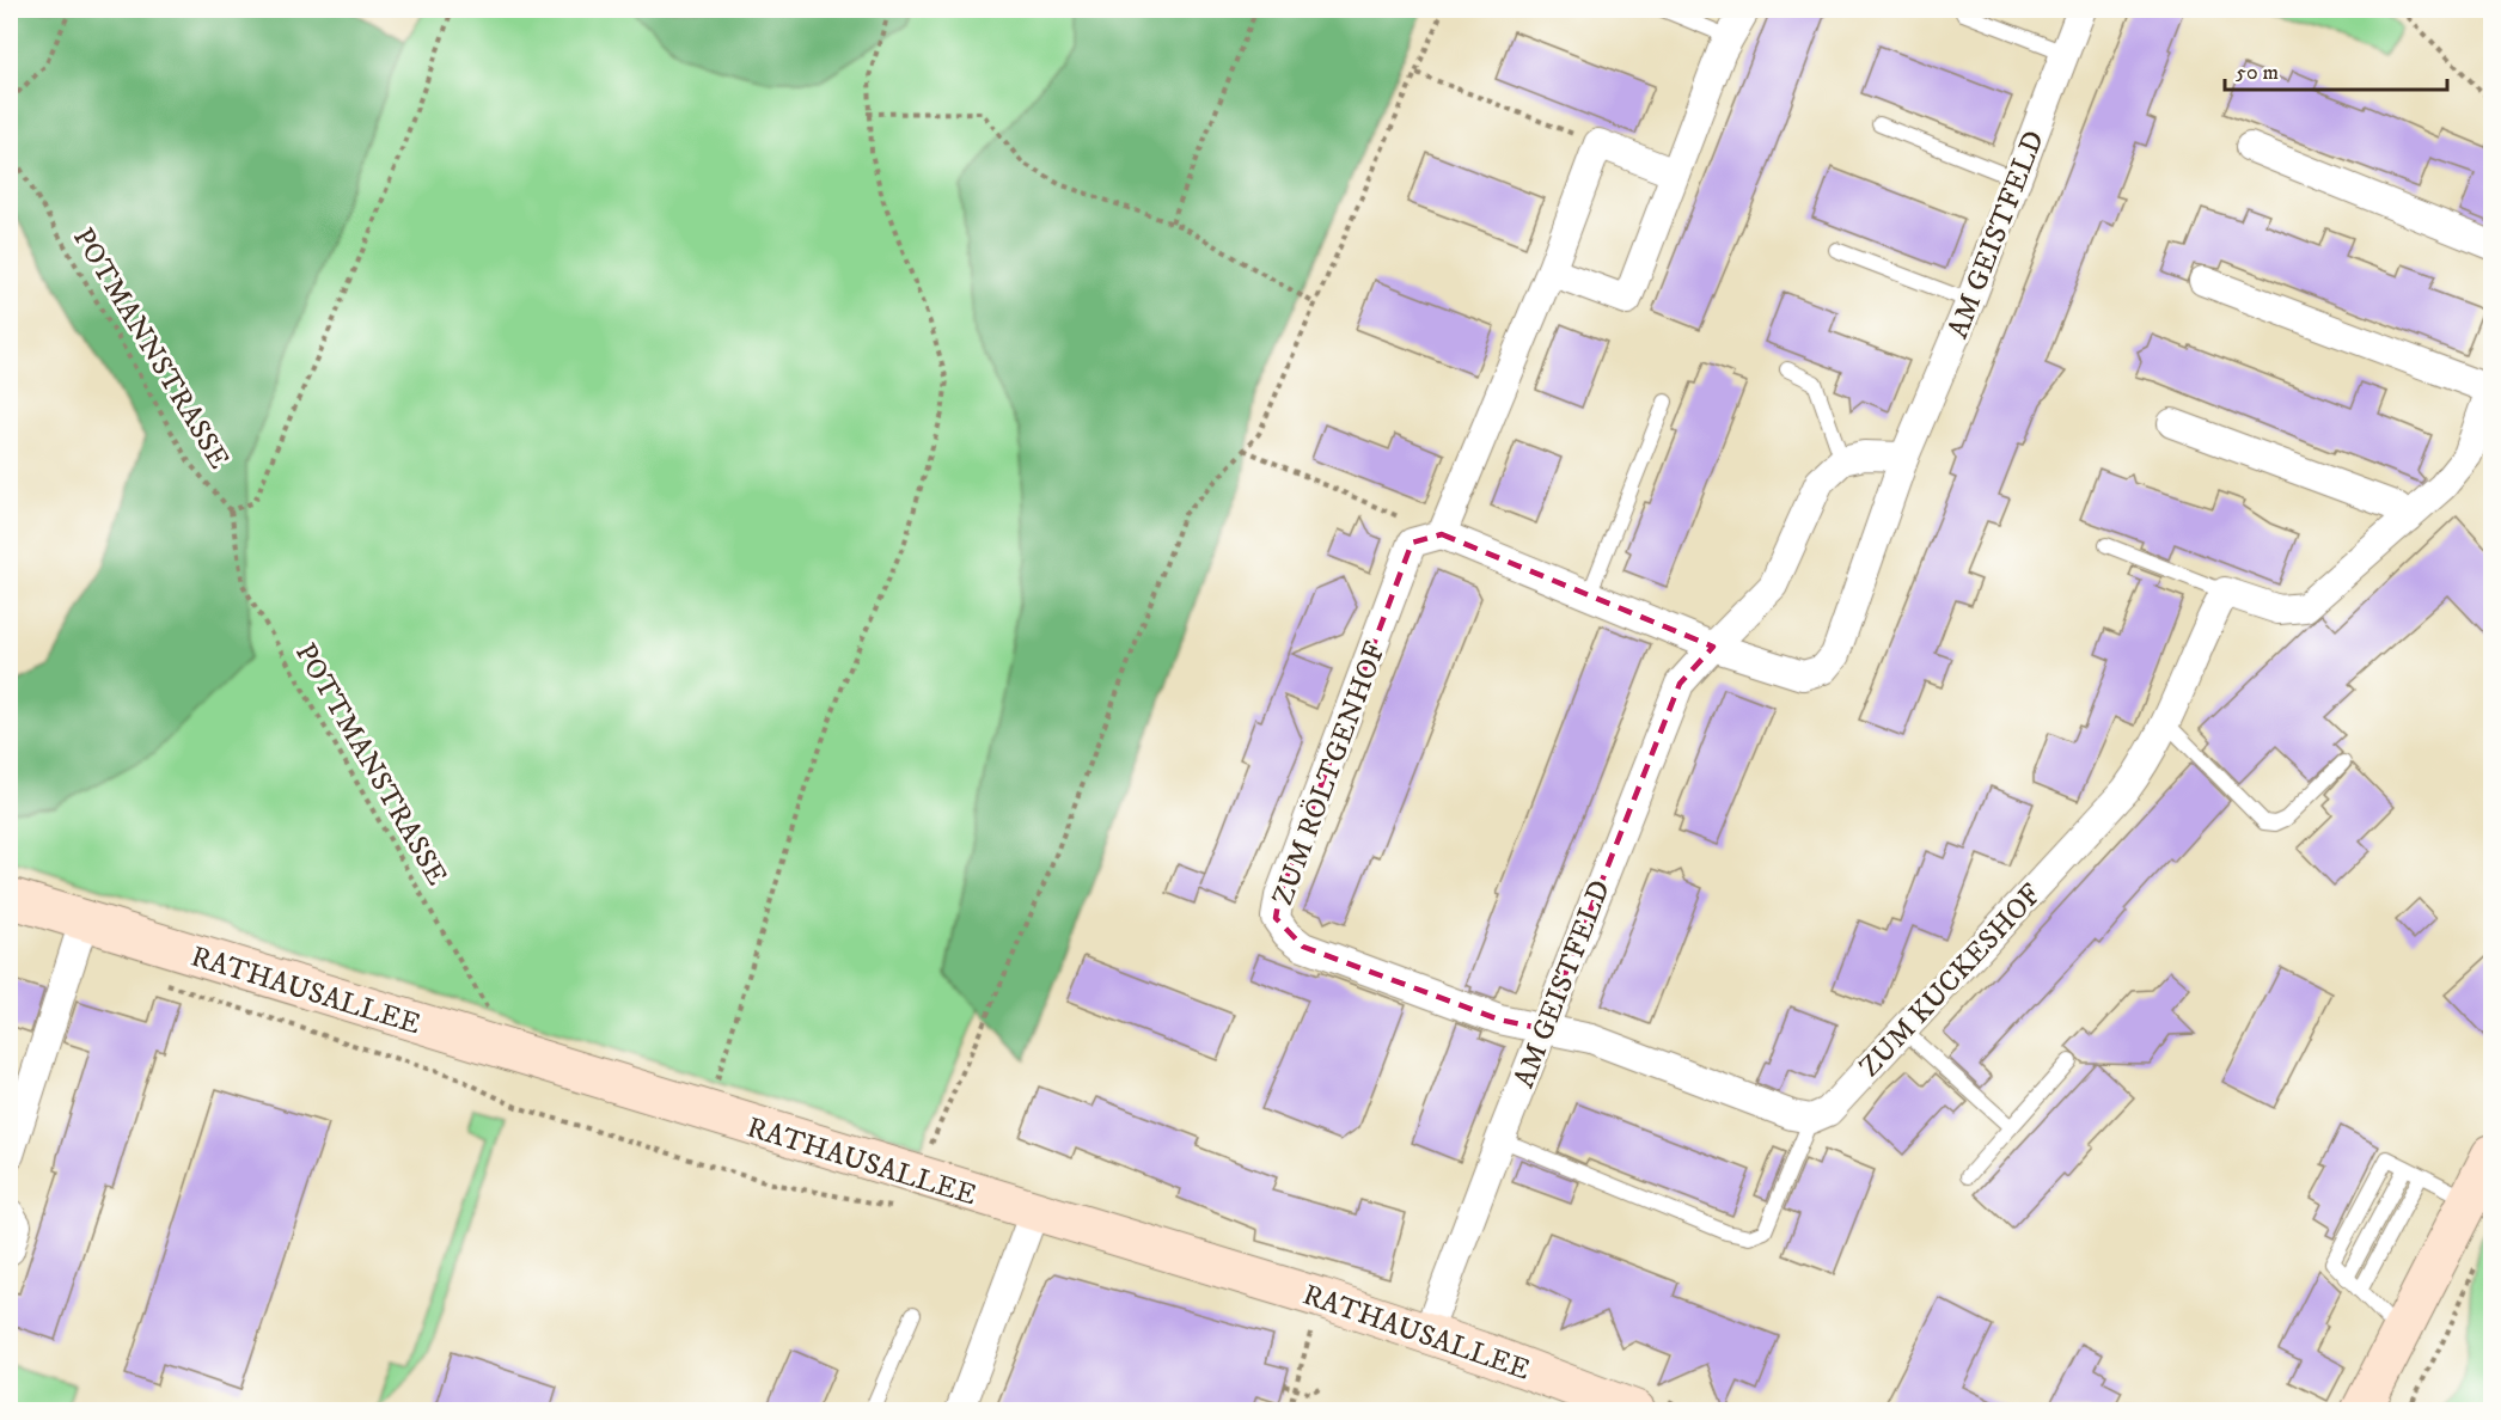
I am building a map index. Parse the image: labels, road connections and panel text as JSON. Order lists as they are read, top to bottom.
{
  "streets": {
    "main road": ["RATHAUSALLEE"],
    "street": ["AM GEISTFELD", "ZUM RÖLTGENHOF", "ZUM KUCKESHOF"],
    "path": ["POTMANNSTRASSE", "POTTMANSTRASSE"]
  },
  "crossings": [
    ["AM GEISTFELD", "ZUM RÖLTGENHOF"],
    ["AM GEISTFELD", "RATHAUSALLEE"],
    ["POTMANNSTRASSE", "POTTMANSTRASSE"]
  ],
  "scale_bar": "50 m"
}
